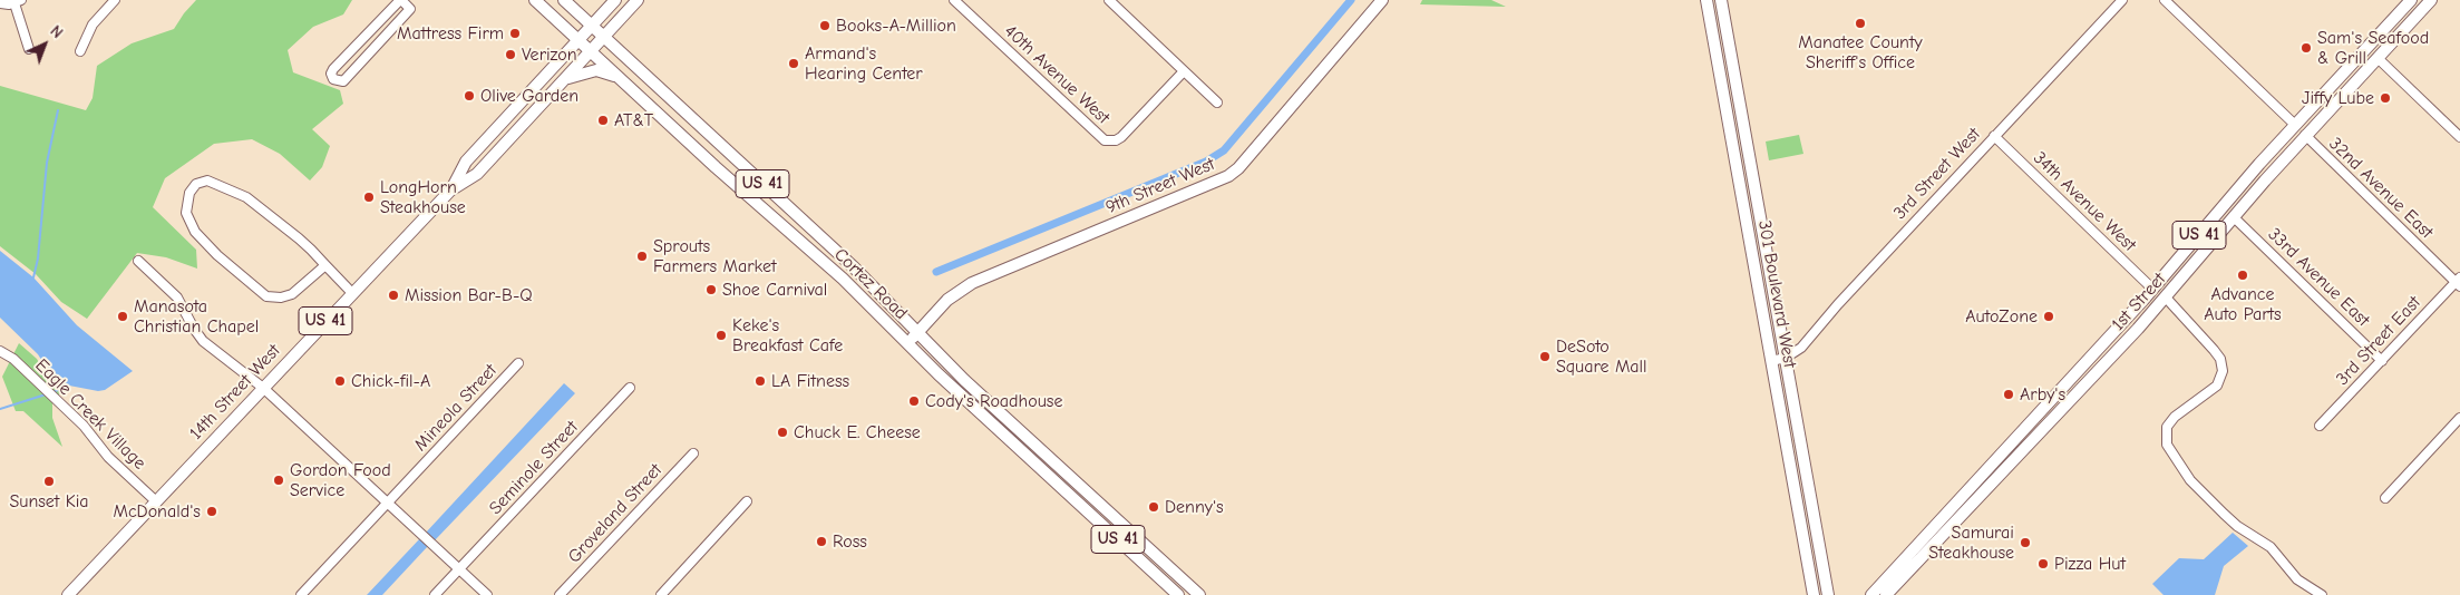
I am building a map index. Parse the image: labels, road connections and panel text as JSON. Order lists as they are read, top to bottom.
{
  "streets": {
    "main road": [
      "US 41",
      "9th Street West",
      "Cortez Road",
      "301 Boulevard West",
      "1st Street",
      "14th Street West"
    ],
    "street": [
      "40th Avenue West",
      "3rd Street West",
      "32nd Avenue East",
      "34th Avenue West",
      "33rd Avenue East",
      "3rd Street East",
      "Mineola Street",
      "Eagle Creek Village",
      "Seminole Street",
      "Groveland Street"
    ]
  },
  "crossings": [
    ["3rd Street West", "34th Avenue West"],
    ["3rd Street West", "301 Boulevard West"],
    ["9th Street West", "Cortez Road"],
    ["32nd Avenue East", "1st Street"],
    ["32nd Avenue East", "3rd Street East"],
    ["34th Avenue West", "1st Street"],
    ["33rd Avenue East", "1st Street"],
    ["33rd Avenue East", "3rd Street East"],
    ["Cortez Road", "14th Street West"],
    ["14th Street West", "Eagle Creek Village"]
  ],
  "places": [
    "Manatee County Sheriff's Office",
    "Books-A-Million",
    "Mattress Firm",
    "Sam's Seafood & Grill",
    "Verizon",
    "Armand's Hearing Center",
    "Olive Garden",
    "Jiffy Lube",
    "AT&T",
    "LongHorn Steakhouse",
    "Sprouts Farmers Market",
    "Advance Auto Parts",
    "Shoe Carnival",
    "Mission Bar-B-Q",
    "Manasota Christian Chapel",
    "AutoZone",
    "Keke's Breakfast Cafe",
    "DeSoto Square Mall",
    "Chick-fil-A",
    "LA Fitness",
    "Arby's",
    "Cody's Roadhouse",
    "Chuck E. Cheese",
    "Gordon Food Service",
    "Sunset Kia",
    "Denny's",
    "McDonald's",
    "Ross",
    "Samurai Steakhouse",
    "Pizza Hut"
  ],
  "north": "top right"
}
